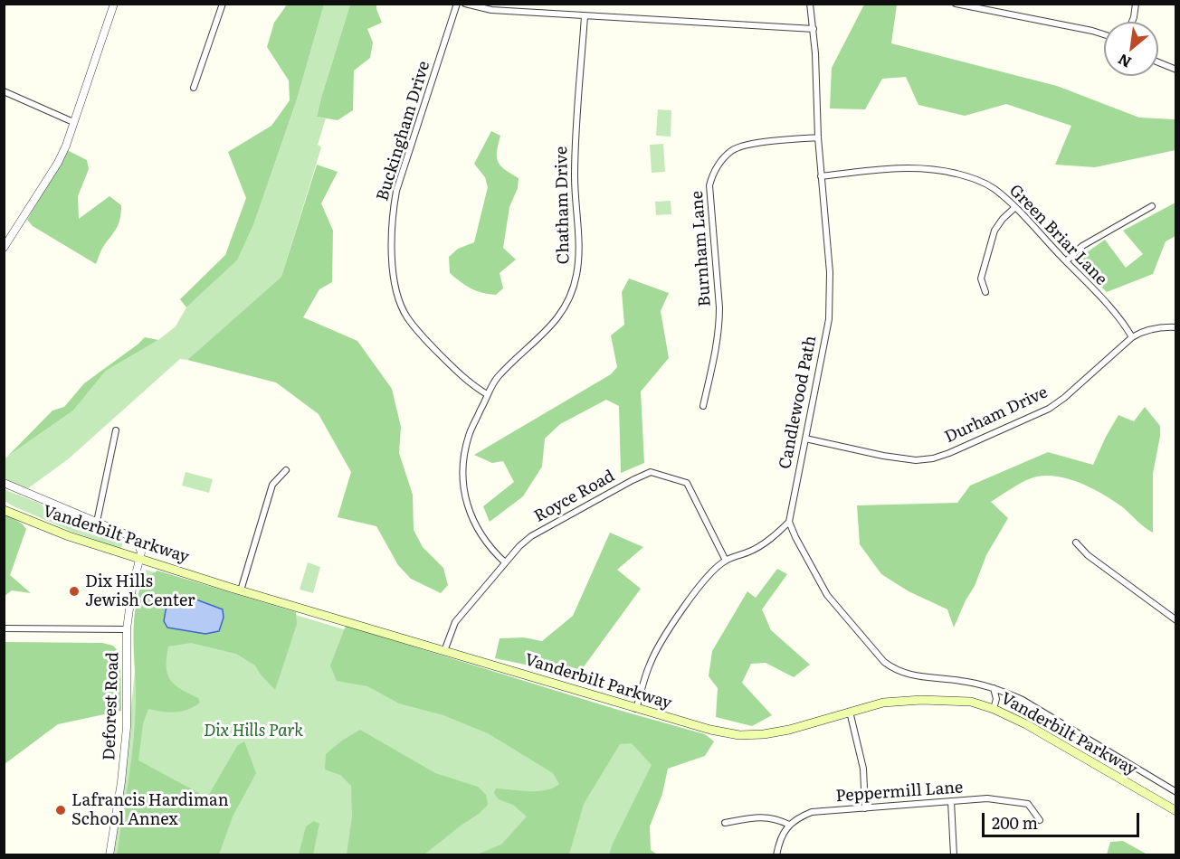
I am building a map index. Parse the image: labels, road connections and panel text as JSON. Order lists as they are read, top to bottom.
{
  "streets": {
    "main road": ["Vanderbilt Parkway"],
    "street": [
      "Buckingham Drive",
      "Chatham Drive",
      "Green Briar Lane",
      "Burnham Lane",
      "Candlewood Path",
      "Durham Drive",
      "Royce Road",
      "Deforest Road",
      "Peppermill Lane"
    ]
  },
  "crossings": [
    ["Buckingham Drive", "Chatham Drive"],
    ["Chatham Drive", "Royce Road"],
    ["Green Briar Lane", "Candlewood Path"],
    ["Green Briar Lane", "Durham Drive"],
    ["Burnham Lane", "Candlewood Path"],
    ["Candlewood Path", "Durham Drive"],
    ["Royce Road", "Vanderbilt Parkway"],
    ["Vanderbilt Parkway", "Deforest Road"]
  ],
  "parks": ["Dix Hills Park"],
  "places": ["Dix Hills Jewish Center", "Lafrancis Hardiman School Annex"],
  "scale_bar": "200 m",
  "north": "bottom left"
}
